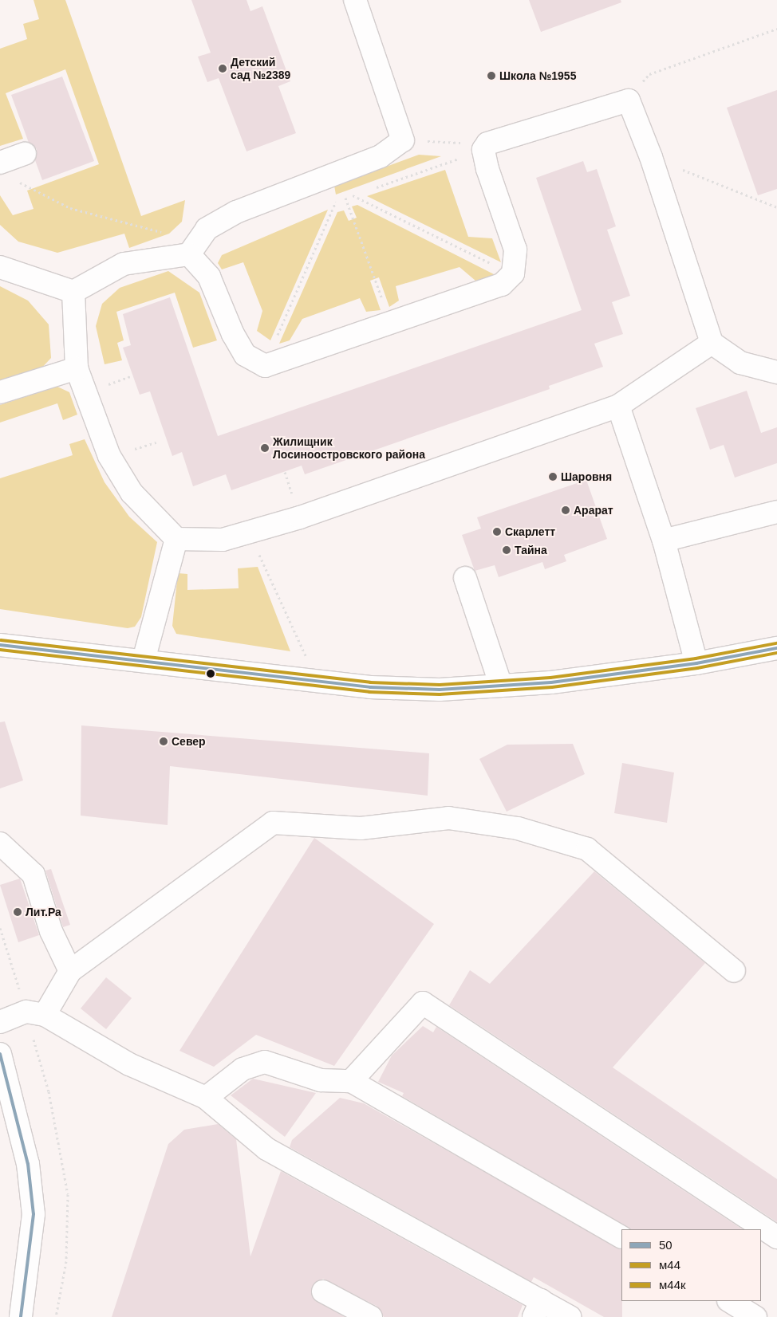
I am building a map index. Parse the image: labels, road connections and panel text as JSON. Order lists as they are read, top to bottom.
{
  "places": [
    "Детский сад №2389",
    "Школа №1955",
    "Жилищник Лосиноостровского района",
    "Шаровня",
    "Арарат",
    "Скарлетт",
    "Тайна",
    "Север",
    "Лит.Ра"
  ],
  "lines": ["transit line м44к", "transit line 50", "transit line м44"],
  "legend": ["50", "м44", "м44к"]
}
